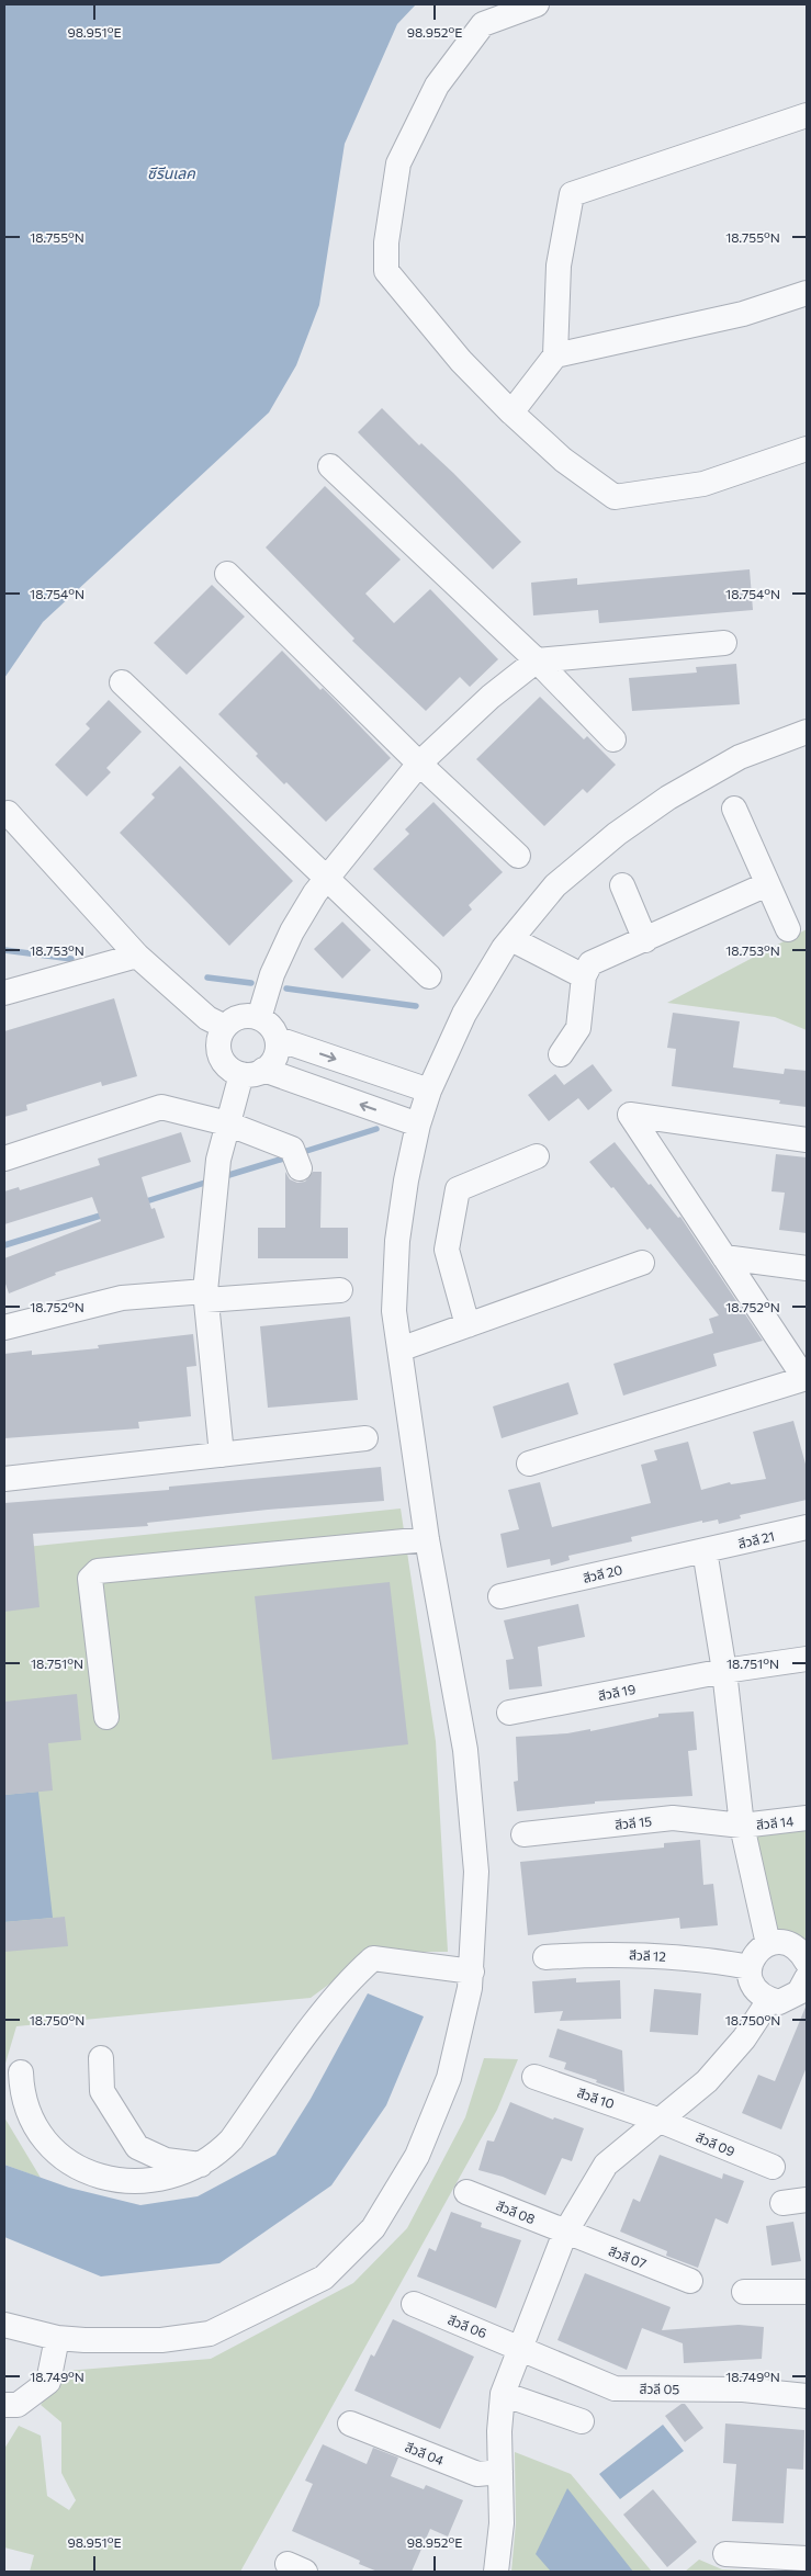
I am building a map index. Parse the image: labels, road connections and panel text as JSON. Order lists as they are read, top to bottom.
{
  "streets": {
    "street": [
      "สีวลี 21",
      "สีวลี 20",
      "สีวลี 19",
      "สีวลี 15",
      "สีวลี 14",
      "สีวลี 12",
      "สีวลี 10",
      "สีวลี 09",
      "สีวลี 08",
      "สีวลี 07",
      "สีวลี 06",
      "สีวลี 05",
      "สีวลี 04"
    ]
  },
  "crossings": [
    ["สีวลี 21", "สีวลี 20"],
    ["สีวลี 15", "สีวลี 14"],
    ["สีวลี 10", "สีวลี 09"],
    ["สีวลี 08", "สีวลี 07"],
    ["สีวลี 06", "สีวลี 05"]
  ],
  "water": ["ซีรีนเลค"],
  "coordinates": [
    "98.951°E",
    "98.952°E",
    "18.755°N",
    "18.754°N",
    "18.753°N",
    "18.752°N",
    "18.751°N",
    "18.750°N",
    "18.749°N"
  ]
}
